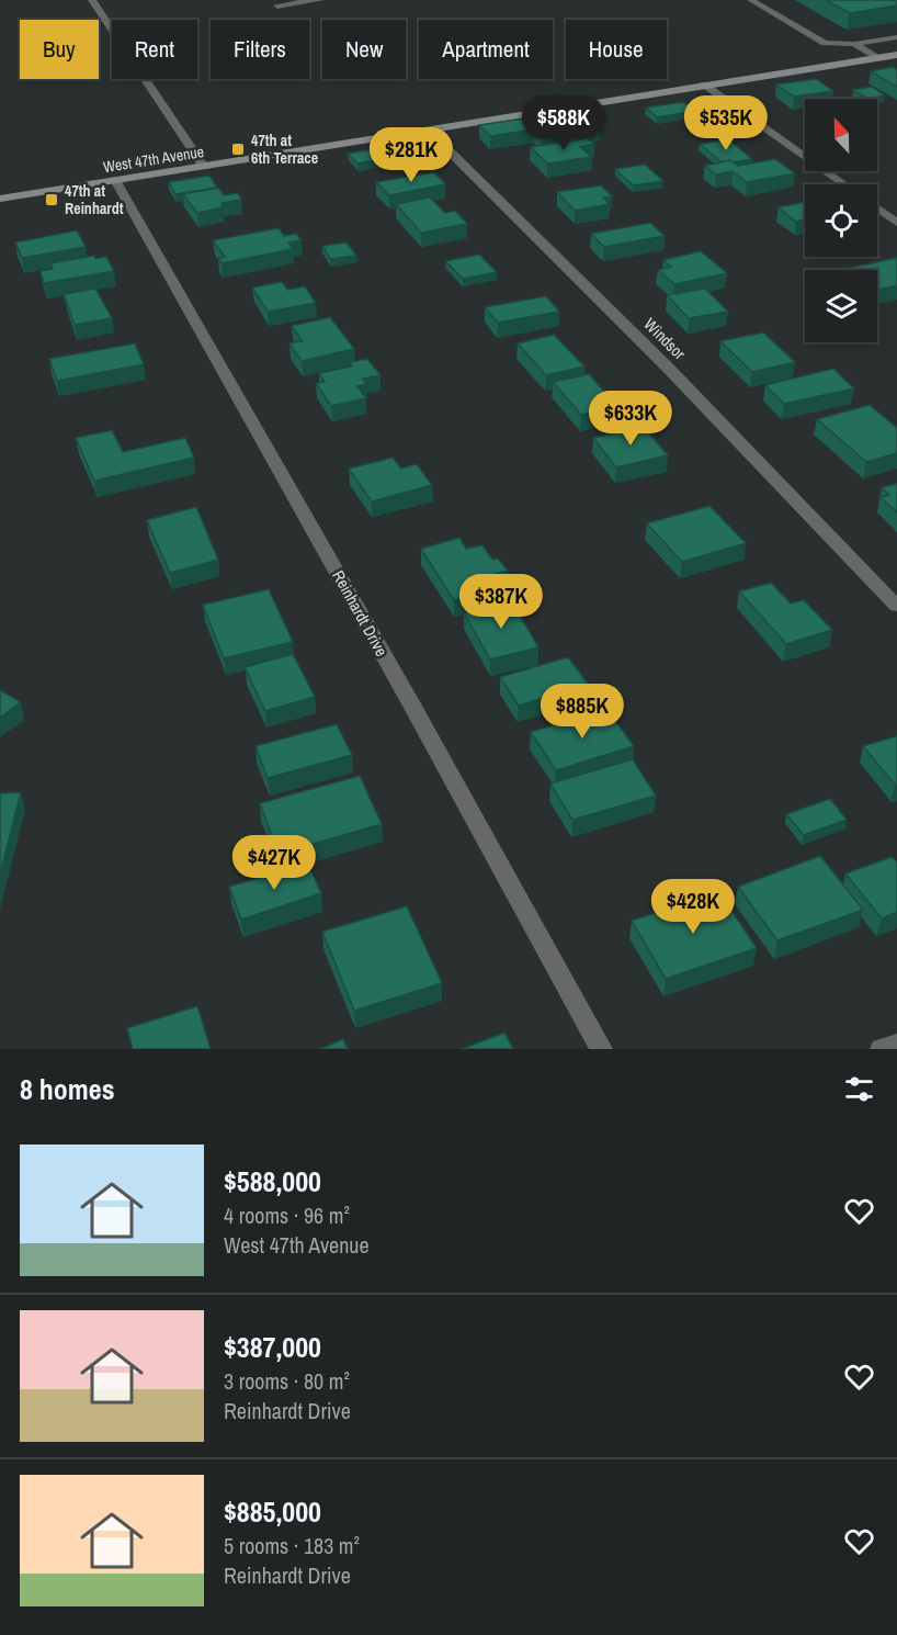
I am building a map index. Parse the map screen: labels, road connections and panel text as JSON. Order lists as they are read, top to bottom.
{
  "streets": {
    "street": ["West 47th Avenue", "Windsor", "Reinhardt Drive"]
  },
  "crossings": [
    ["West 47th Avenue", "Windsor"],
    ["West 47th Avenue", "Reinhardt Drive"]
  ],
  "places": {
    "transit": ["47th at 6th Terrace", "47th at Reinhardt"]
  },
  "north": "top",
  "page": {
    "chip": [
      "Buy",
      "Rent",
      "Filters",
      "New",
      "Apartment",
      "House"
    ],
    "price": [
      "$588K",
      "$535K",
      "$281K",
      "$633K",
      "$387K",
      "$885K",
      "$427K",
      "$428K"
    ],
    "heading": "8 homes",
    "list": [
      {
        "name": "$588,000",
        "note": "4 rooms · 96 m² · West 47th Avenue"
      },
      {
        "name": "$387,000",
        "note": "3 rooms · 80 m² · Reinhardt Drive"
      },
      {
        "name": "$885,000",
        "note": "5 rooms · 183 m² · Reinhardt Drive"
      }
    ]
  }
}
